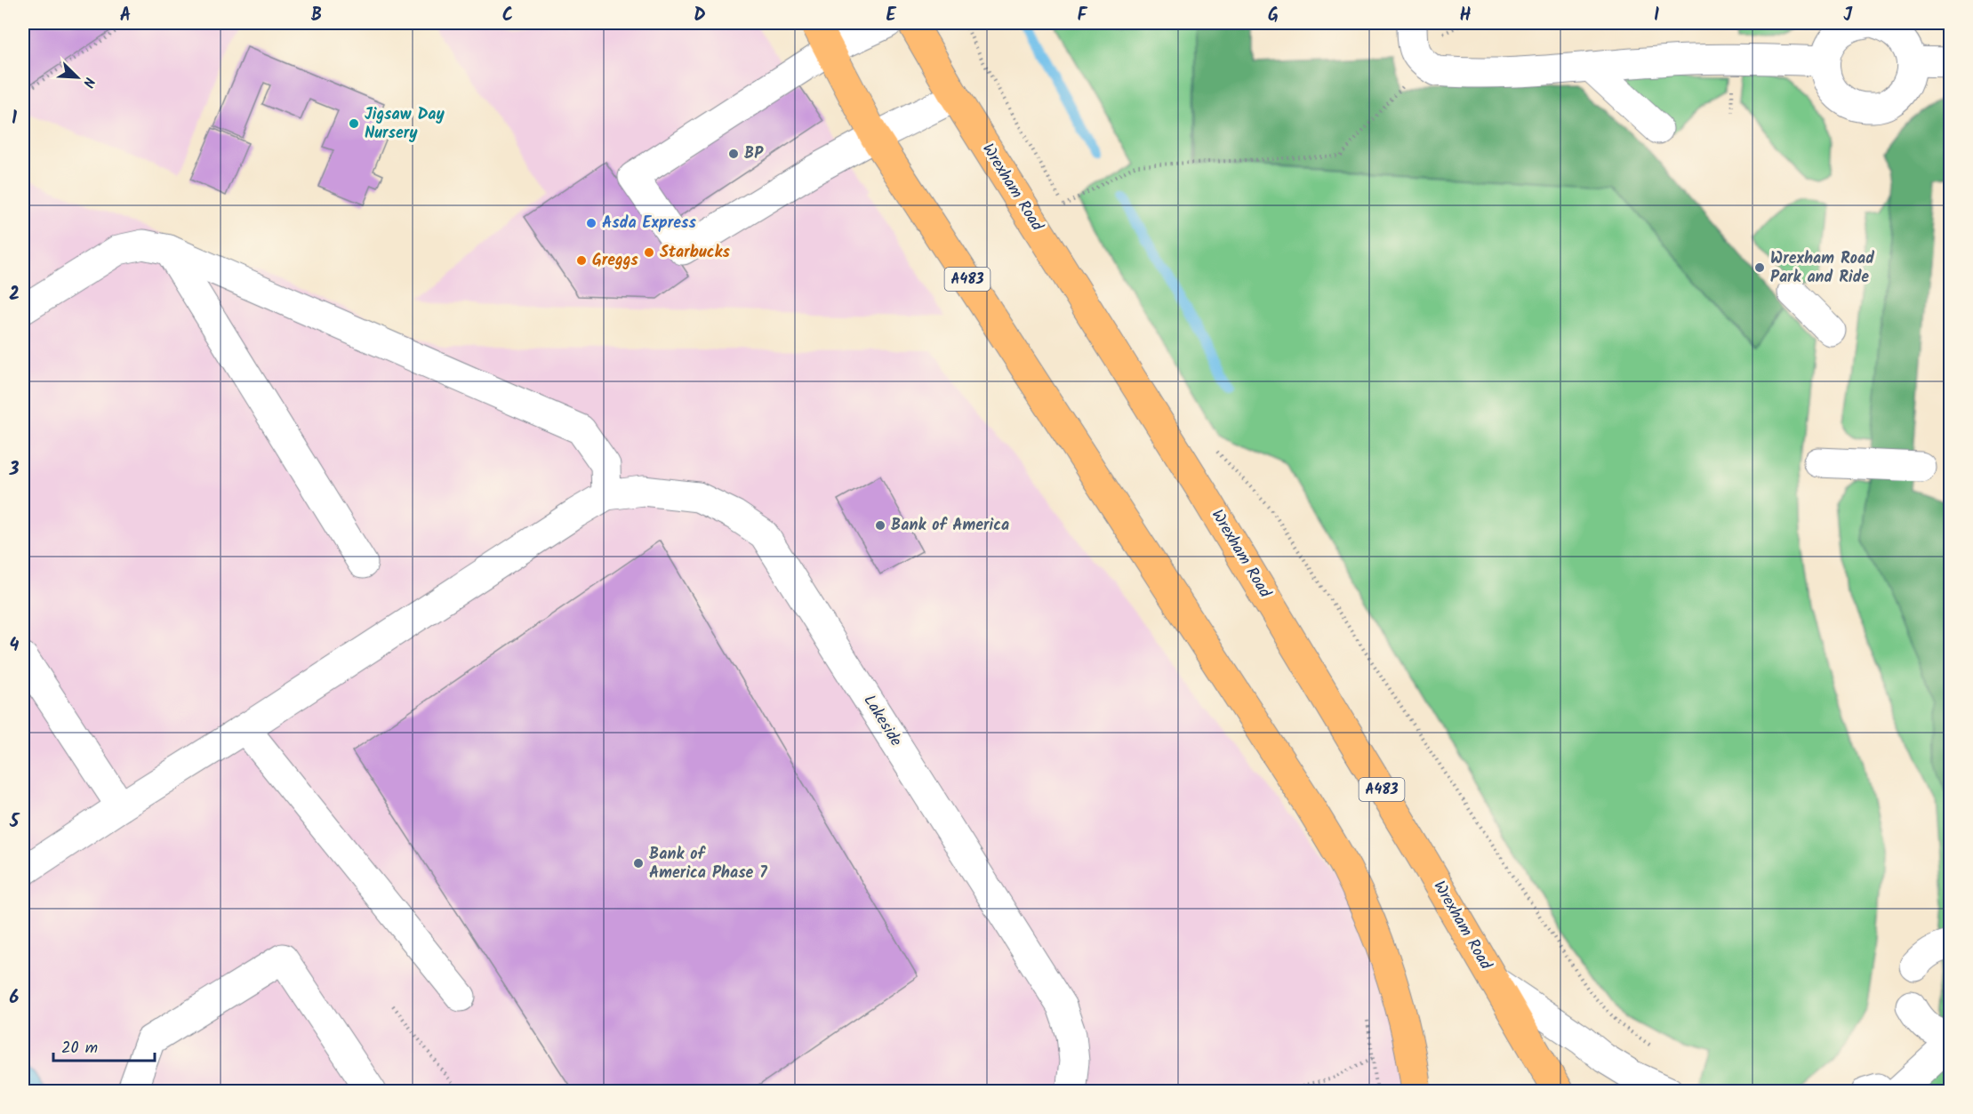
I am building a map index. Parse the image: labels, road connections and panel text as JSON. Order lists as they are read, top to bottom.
{
  "streets": {
    "highway": ["Wrexham Road", "A483"],
    "street": ["Lakeside"]
  },
  "places": [
    "Jigsaw Day Nursery",
    "BP",
    "Asda Express",
    "Starbucks",
    "Greggs",
    "Wrexham Road Park and Ride",
    "Bank of America",
    "Bank of America Phase 7"
  ],
  "scale_bar": "20 m",
  "north": "bottom right",
  "grid": {
    "columns": [
      "A",
      "B",
      "C",
      "D",
      "E",
      "F",
      "G",
      "H",
      "I",
      "J"
    ],
    "rows": [
      "1",
      "2",
      "3",
      "4",
      "5",
      "6"
    ]
  }
}
